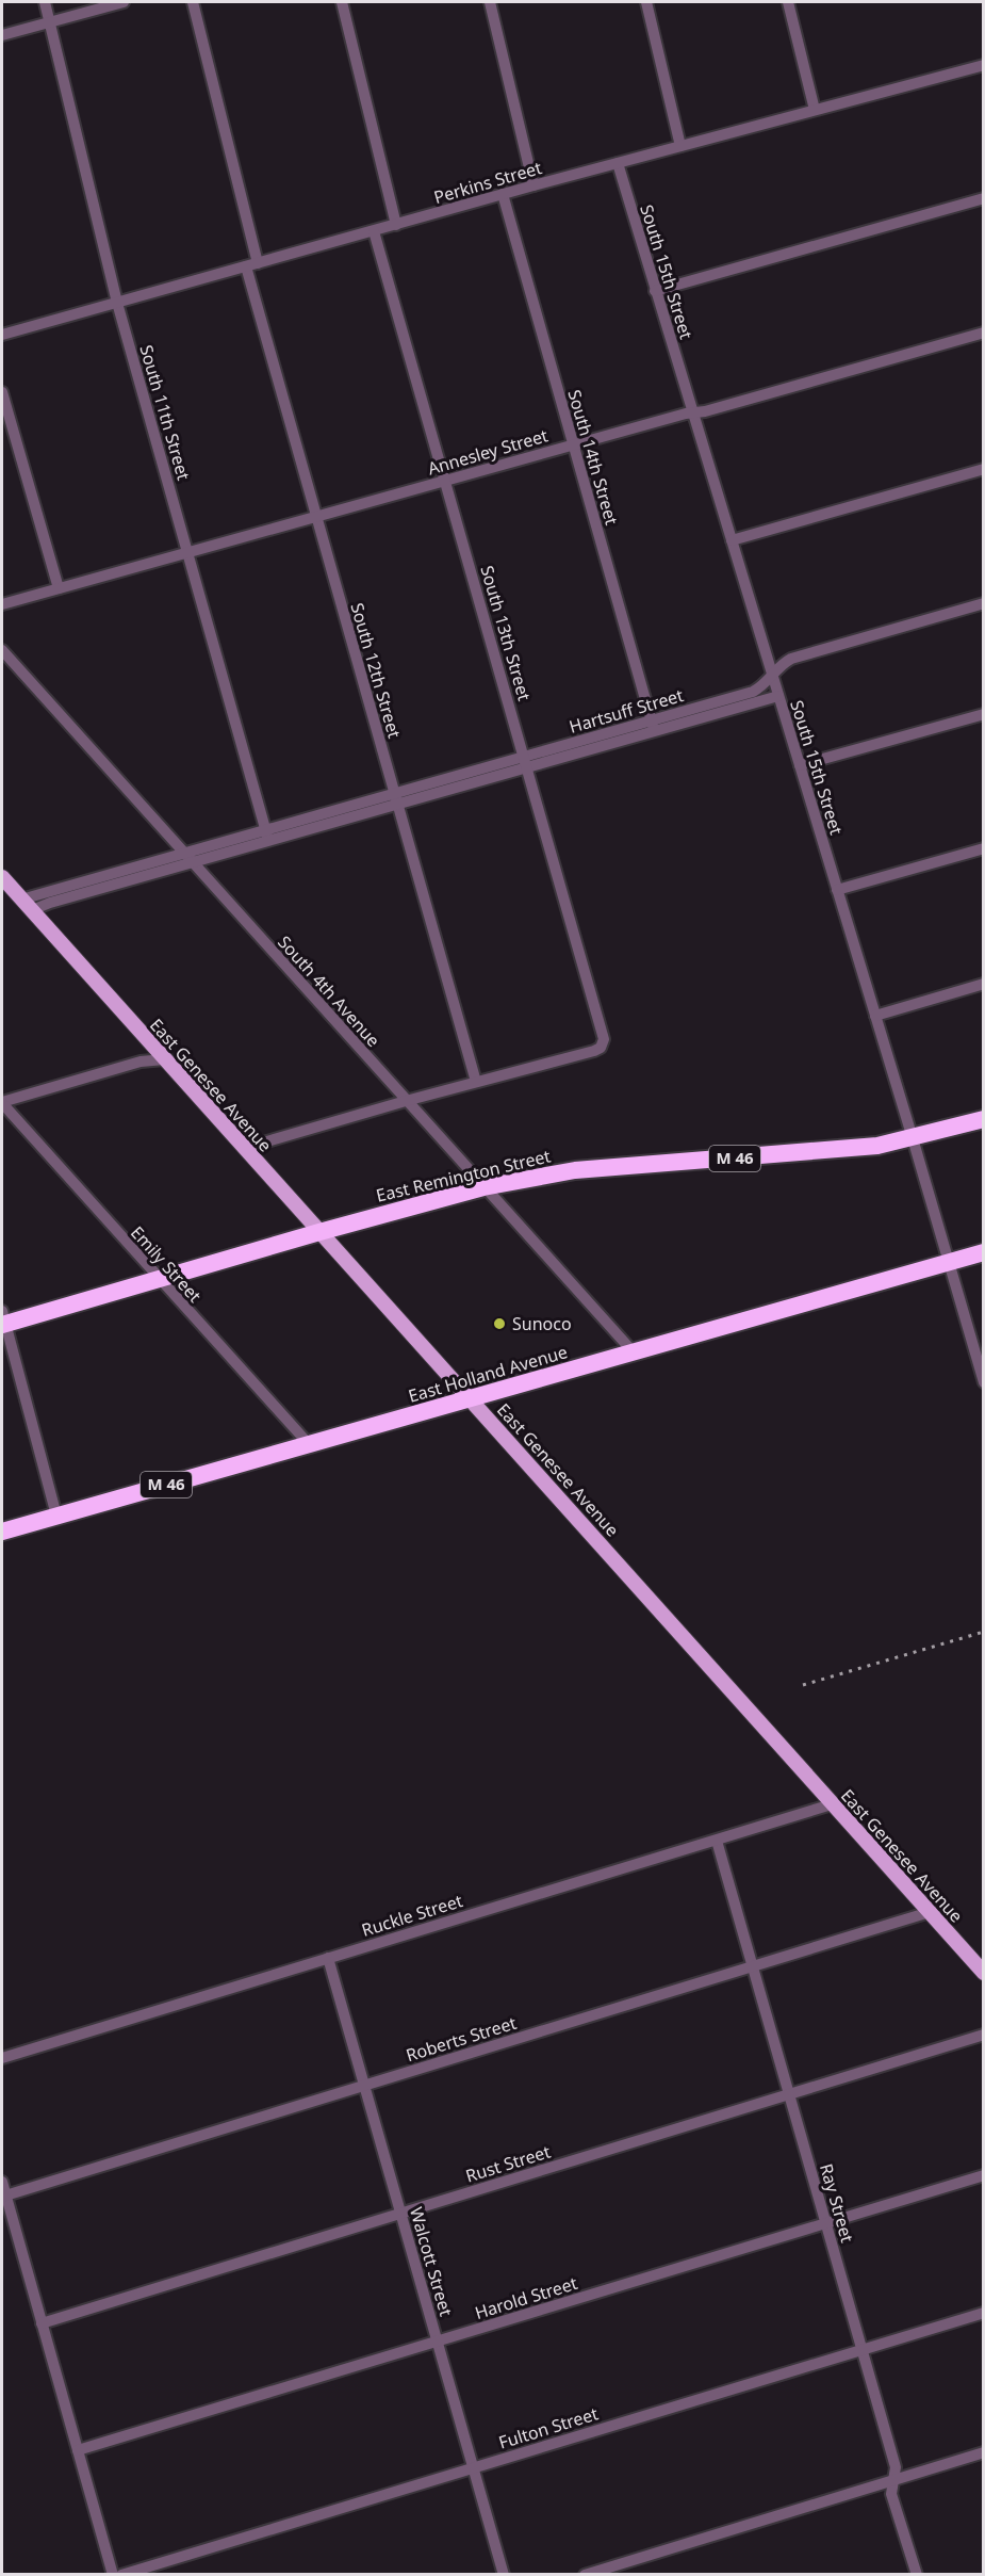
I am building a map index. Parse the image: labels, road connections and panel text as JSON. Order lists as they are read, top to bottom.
{
  "streets": {
    "highway": ["M 46", "East Remington Street", "East Holland Avenue"],
    "main road": ["East Genesee Avenue"],
    "street": [
      "Perkins Street",
      "South 15th Street",
      "South 11th Street",
      "Annesley Street",
      "South 14th Street",
      "South 13th Street",
      "South 12th Street",
      "Hartsuff Street",
      "South 4th Avenue",
      "Emily Street",
      "Ruckle Street",
      "Roberts Street",
      "Rust Street",
      "Ray Street",
      "Walcott Street",
      "Harold Street",
      "Fulton Street"
    ]
  },
  "crossings": [
    ["Perkins Street", "South 15th Street"],
    ["Perkins Street", "South 11th Street"],
    ["Perkins Street", "South 14th Street"],
    ["Perkins Street", "South 13th Street"],
    ["Perkins Street", "South 12th Street"],
    ["South 15th Street", "Annesley Street"],
    ["South 15th Street", "Hartsuff Street"],
    ["South 15th Street", "East Remington Street"],
    ["South 15th Street", "East Holland Avenue"],
    ["South 11th Street", "Annesley Street"],
    ["South 11th Street", "Hartsuff Street"],
    ["Annesley Street", "South 14th Street"],
    ["Annesley Street", "South 13th Street"],
    ["Annesley Street", "South 12th Street"],
    ["South 14th Street", "Hartsuff Street"],
    ["South 13th Street", "South 12th Street"],
    ["South 13th Street", "Hartsuff Street"],
    ["South 12th Street", "Hartsuff Street"],
    ["Hartsuff Street", "South 4th Avenue"],
    ["Hartsuff Street", "East Genesee Avenue"],
    ["South 4th Avenue", "East Remington Street"],
    ["South 4th Avenue", "East Holland Avenue"],
    ["East Genesee Avenue", "East Remington Street"],
    ["East Genesee Avenue", "East Holland Avenue"],
    ["East Genesee Avenue", "Ruckle Street"],
    ["East Genesee Avenue", "Roberts Street"],
    ["East Remington Street", "Emily Street"],
    ["Emily Street", "East Holland Avenue"],
    ["Ruckle Street", "Ray Street"],
    ["Ruckle Street", "Walcott Street"],
    ["Roberts Street", "Ray Street"],
    ["Roberts Street", "Walcott Street"],
    ["Rust Street", "Ray Street"],
    ["Rust Street", "Walcott Street"],
    ["Ray Street", "Harold Street"],
    ["Ray Street", "Fulton Street"],
    ["Walcott Street", "Harold Street"],
    ["Walcott Street", "Fulton Street"]
  ],
  "places": ["Sunoco"]
}
